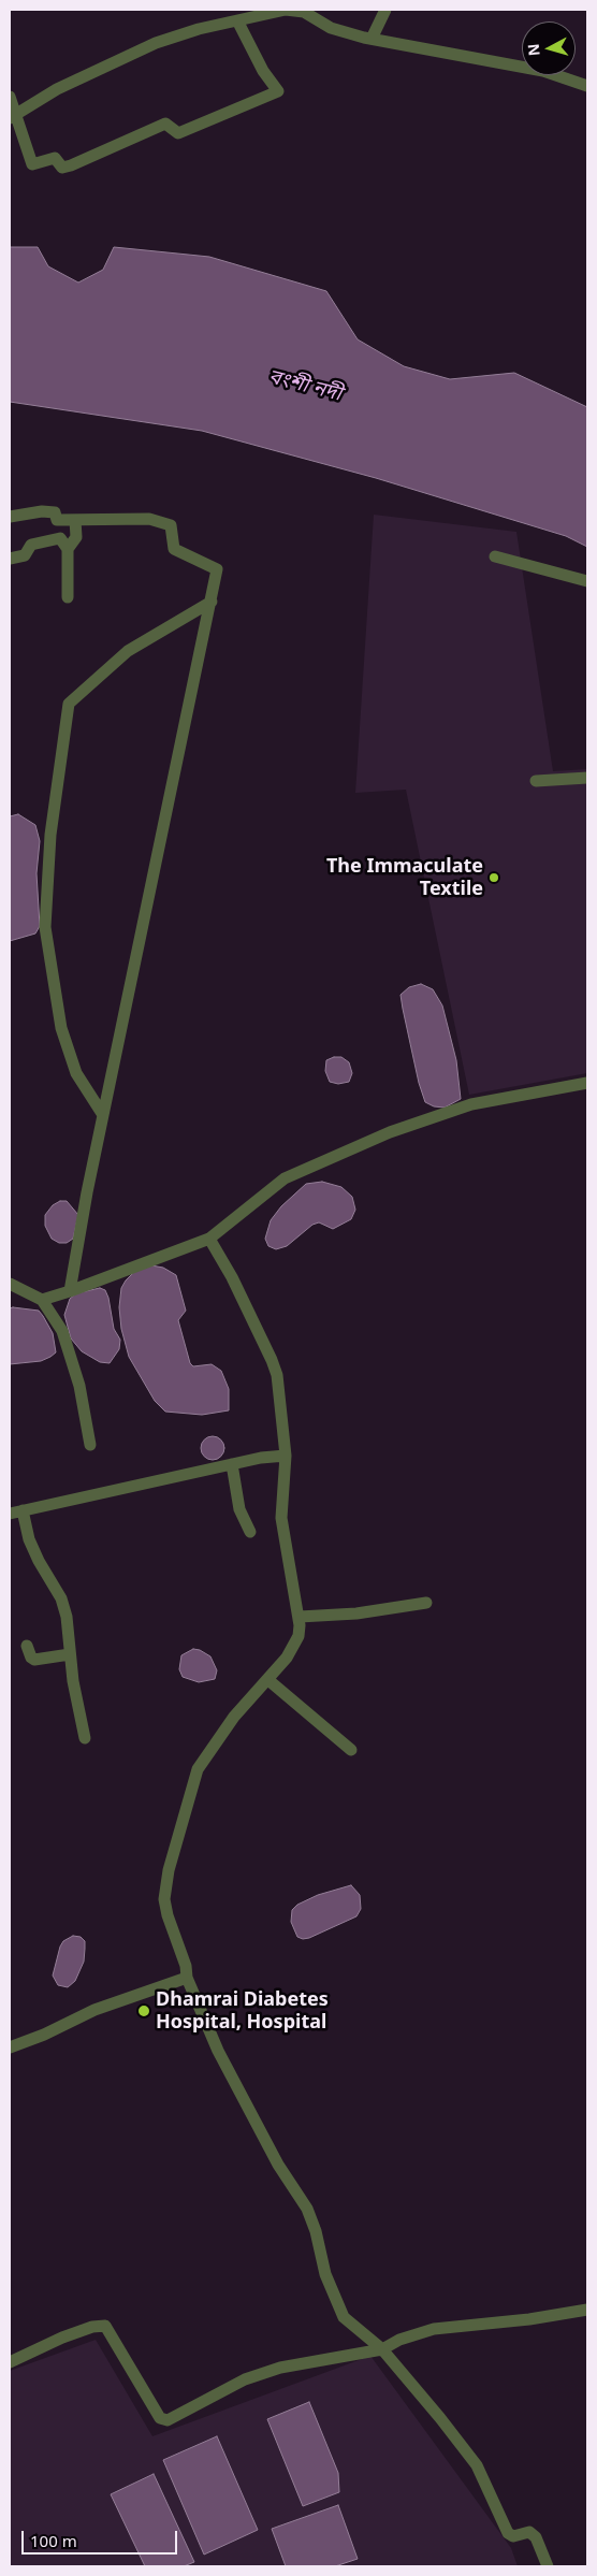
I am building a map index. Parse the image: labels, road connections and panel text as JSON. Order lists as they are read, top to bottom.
{
  "water": ["বংশী নদী"],
  "places": ["The Immaculate Textile", "Dhamrai Diabetes Hospital, Hospital"],
  "scale_bar": "100 m",
  "north": "left"
}
